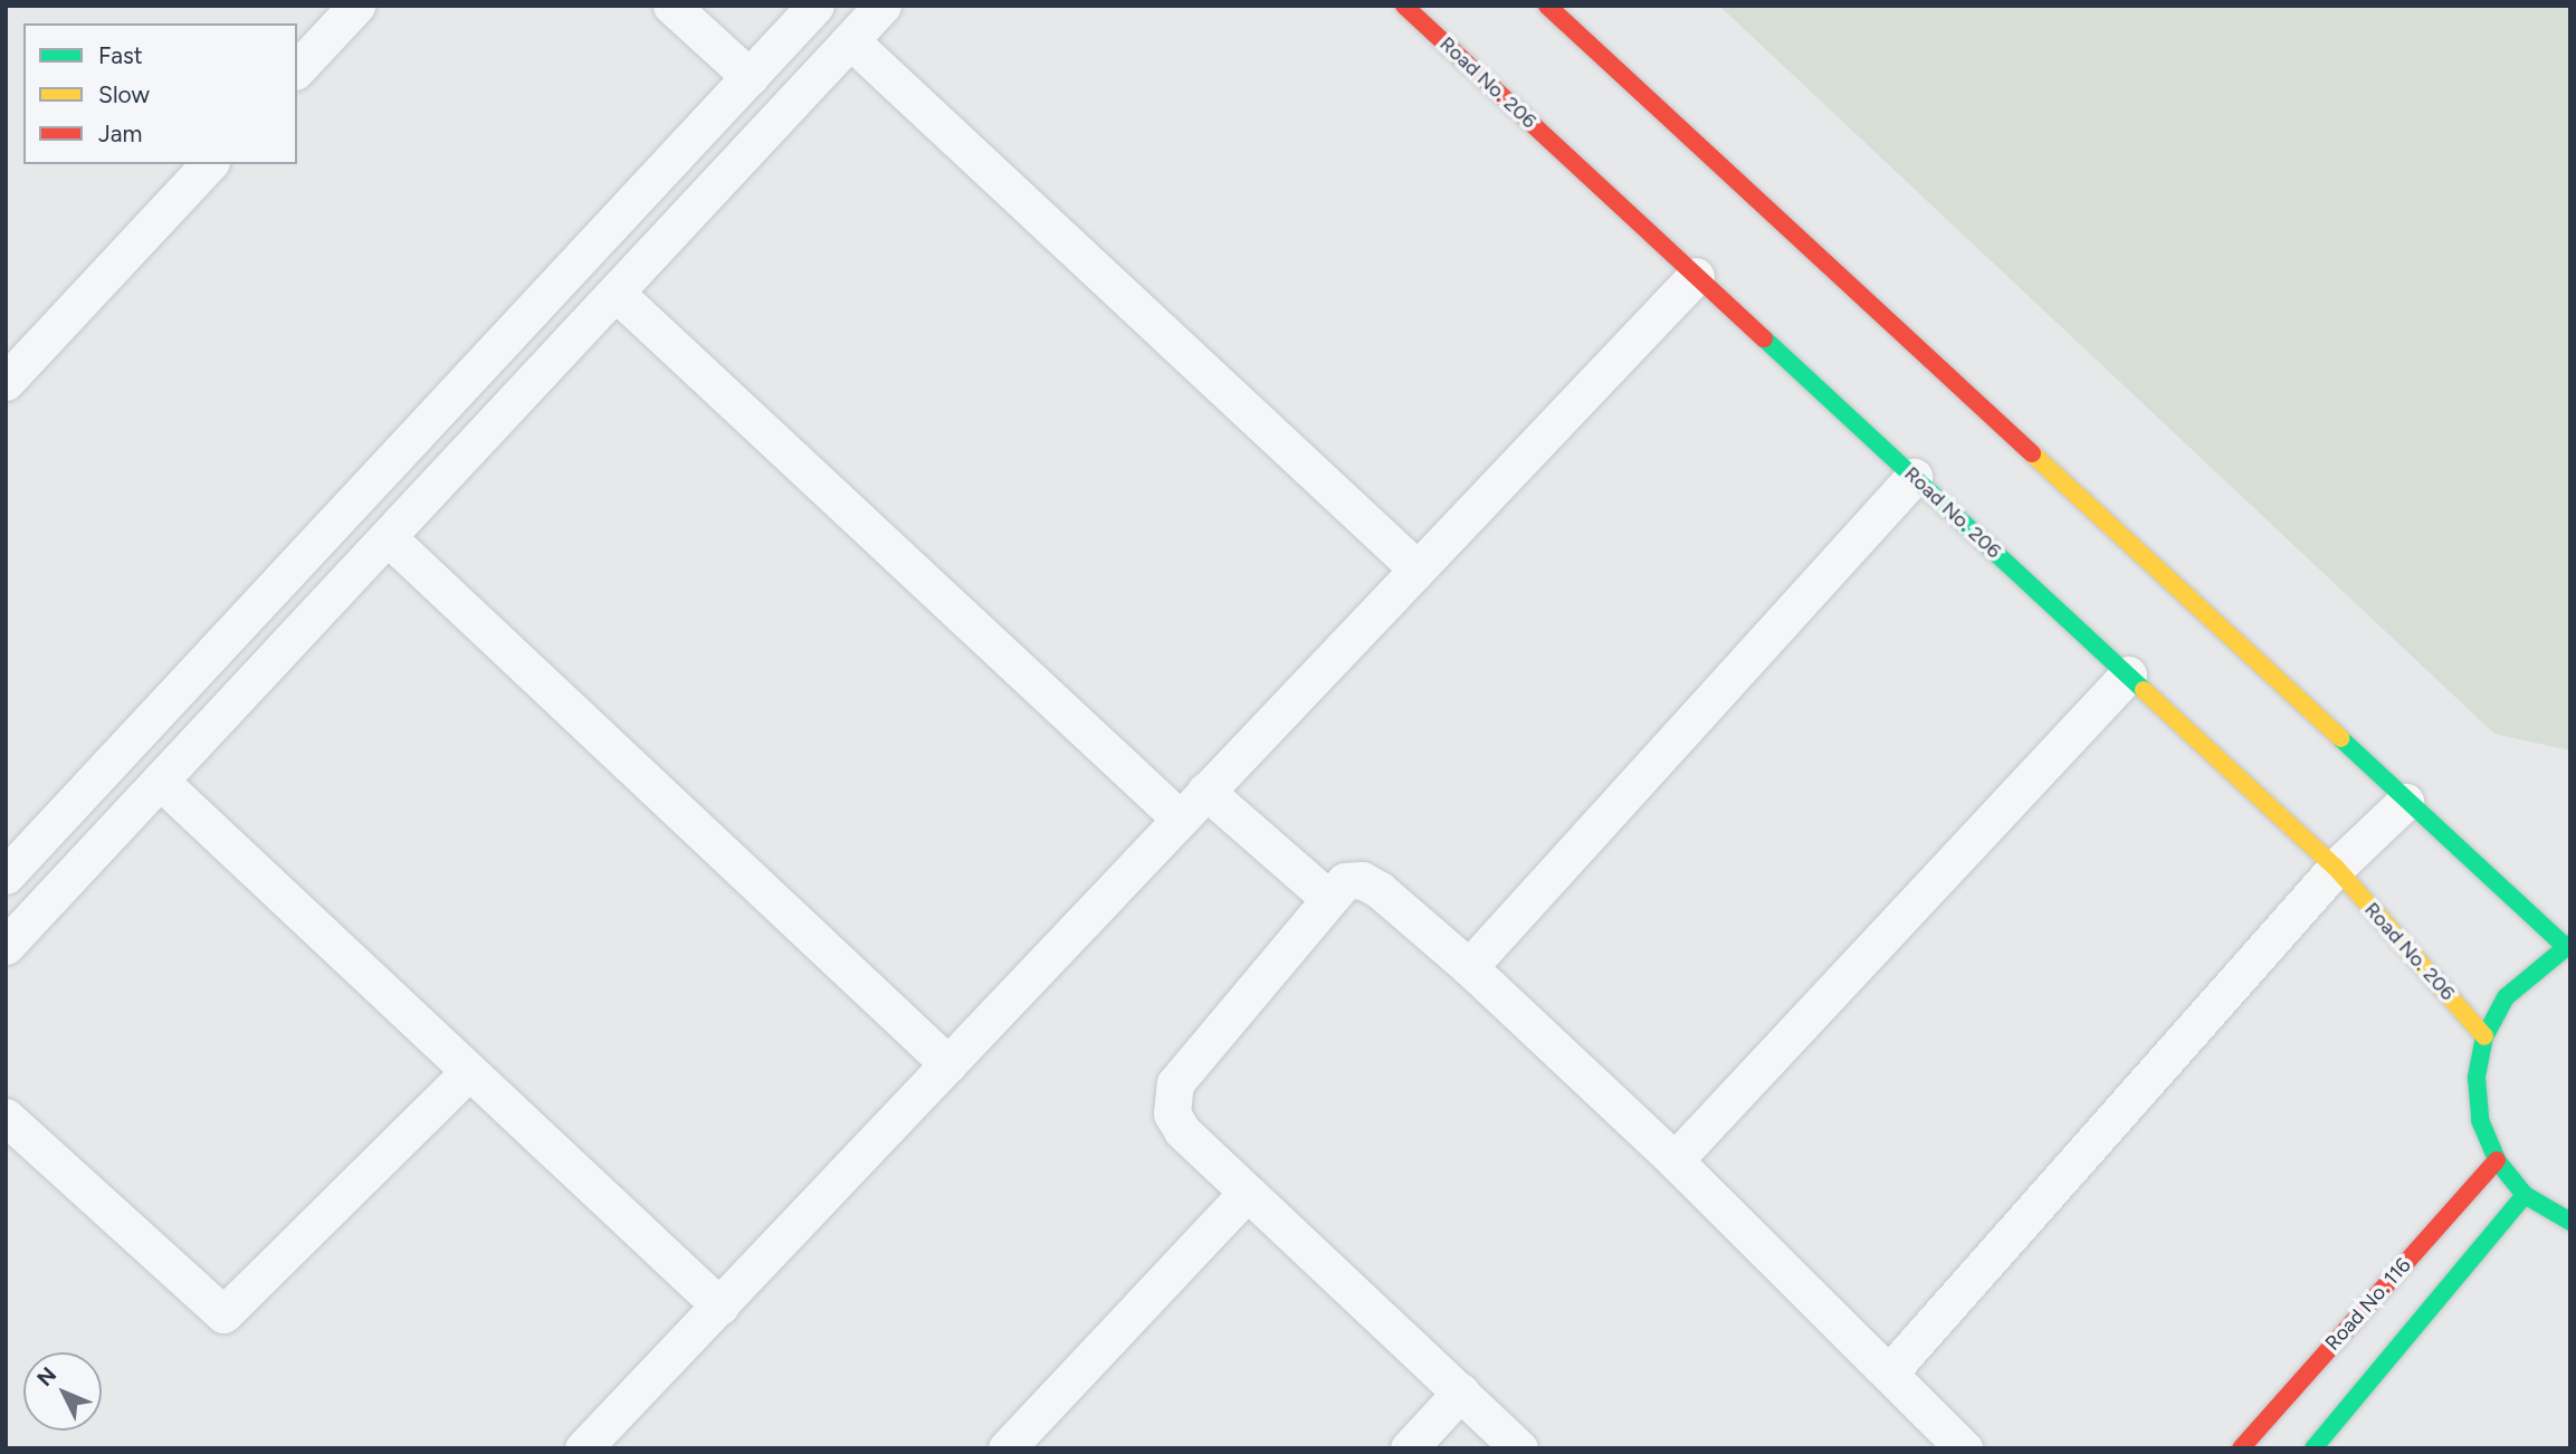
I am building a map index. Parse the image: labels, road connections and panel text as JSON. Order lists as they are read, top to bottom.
{
  "streets": {
    "street": ["Road No. 206", "Road No. 116"]
  },
  "legend": ["Fast", "Slow", "Jam"],
  "north": "top left"
}
